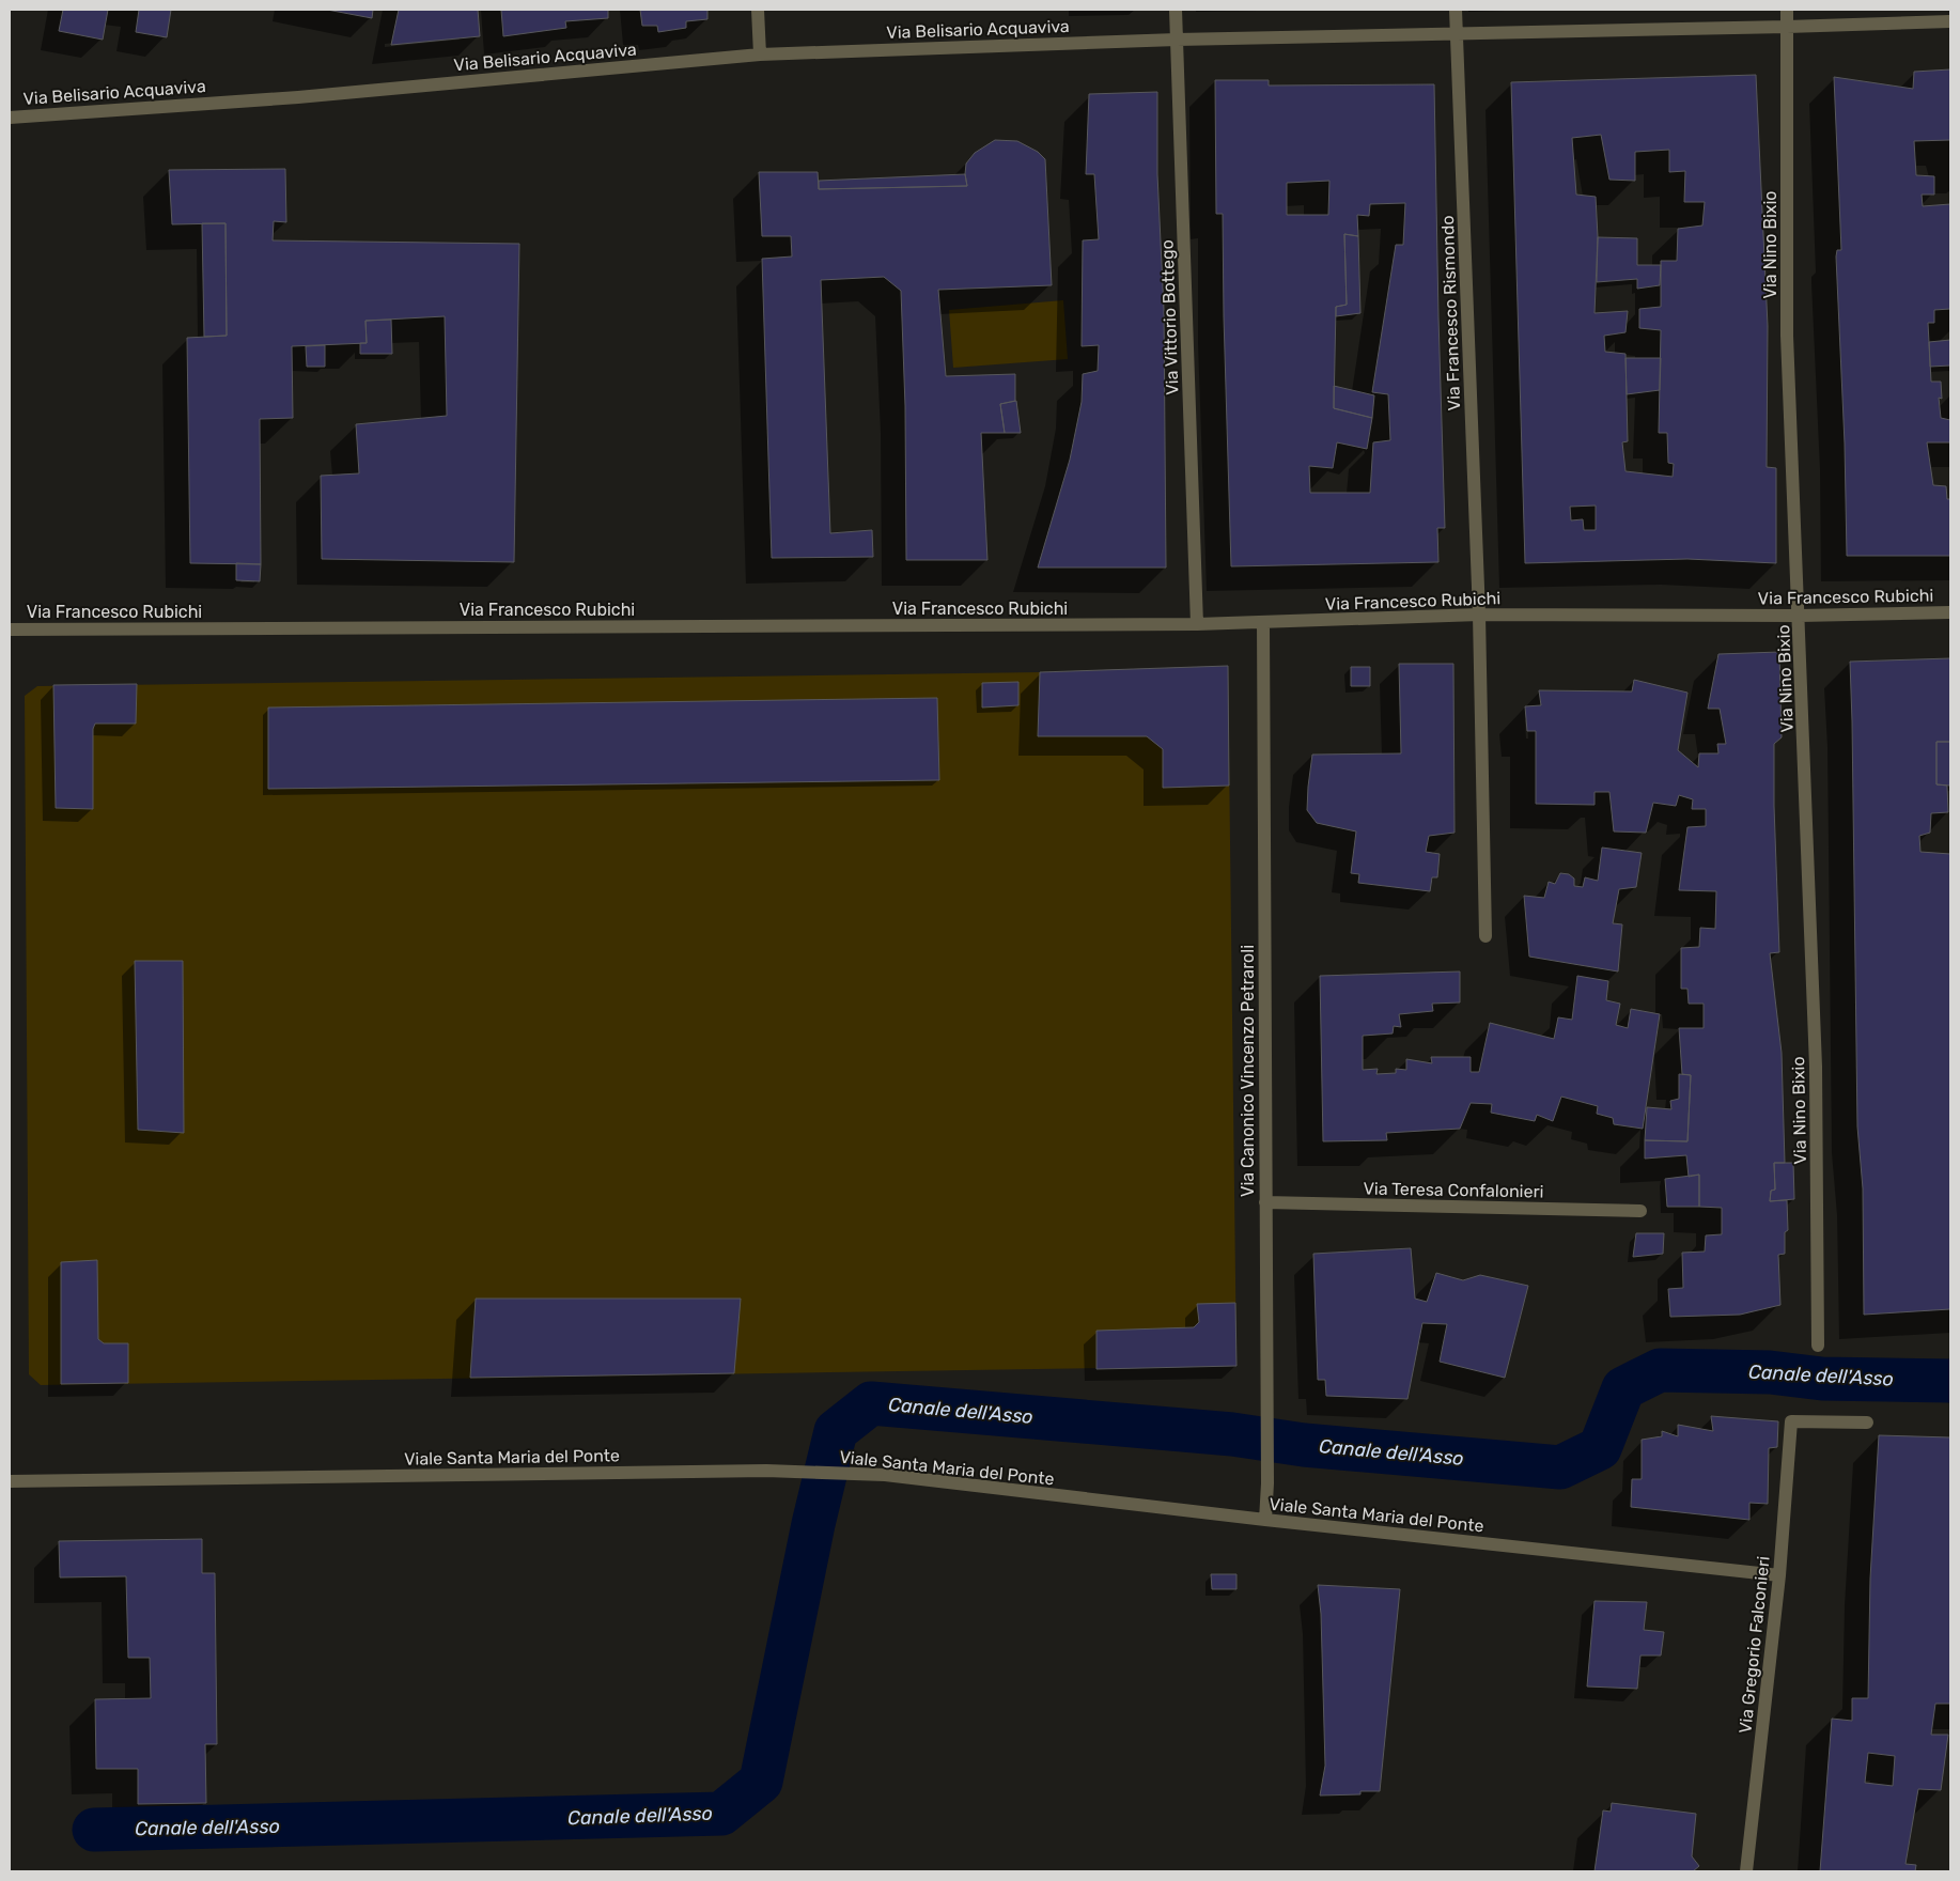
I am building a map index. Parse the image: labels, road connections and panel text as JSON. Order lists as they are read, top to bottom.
{
  "streets": {
    "street": [
      "Via Belisario Acquaviva",
      "Via Nino Bixio",
      "Via Francesco Rismondo",
      "Via Vittorio Bottego",
      "Via Francesco Rubichi",
      "Via Canonico Vincenzo Petraroli",
      "Via Teresa Confalonieri",
      "Viale Santa Maria del Ponte",
      "Via Gregorio Falconieri"
    ]
  },
  "crossings": [
    ["Via Belisario Acquaviva", "Via Nino Bixio"],
    ["Via Belisario Acquaviva", "Via Francesco Rismondo"],
    ["Via Belisario Acquaviva", "Via Vittorio Bottego"],
    ["Via Nino Bixio", "Via Francesco Rubichi"],
    ["Via Francesco Rismondo", "Via Francesco Rubichi"],
    ["Via Vittorio Bottego", "Via Francesco Rubichi"],
    ["Via Francesco Rubichi", "Via Canonico Vincenzo Petraroli"],
    ["Via Canonico Vincenzo Petraroli", "Via Teresa Confalonieri"],
    ["Via Canonico Vincenzo Petraroli", "Viale Santa Maria del Ponte"],
    ["Viale Santa Maria del Ponte", "Via Gregorio Falconieri"]
  ],
  "water": ["Canale dell'Asso"]
}
